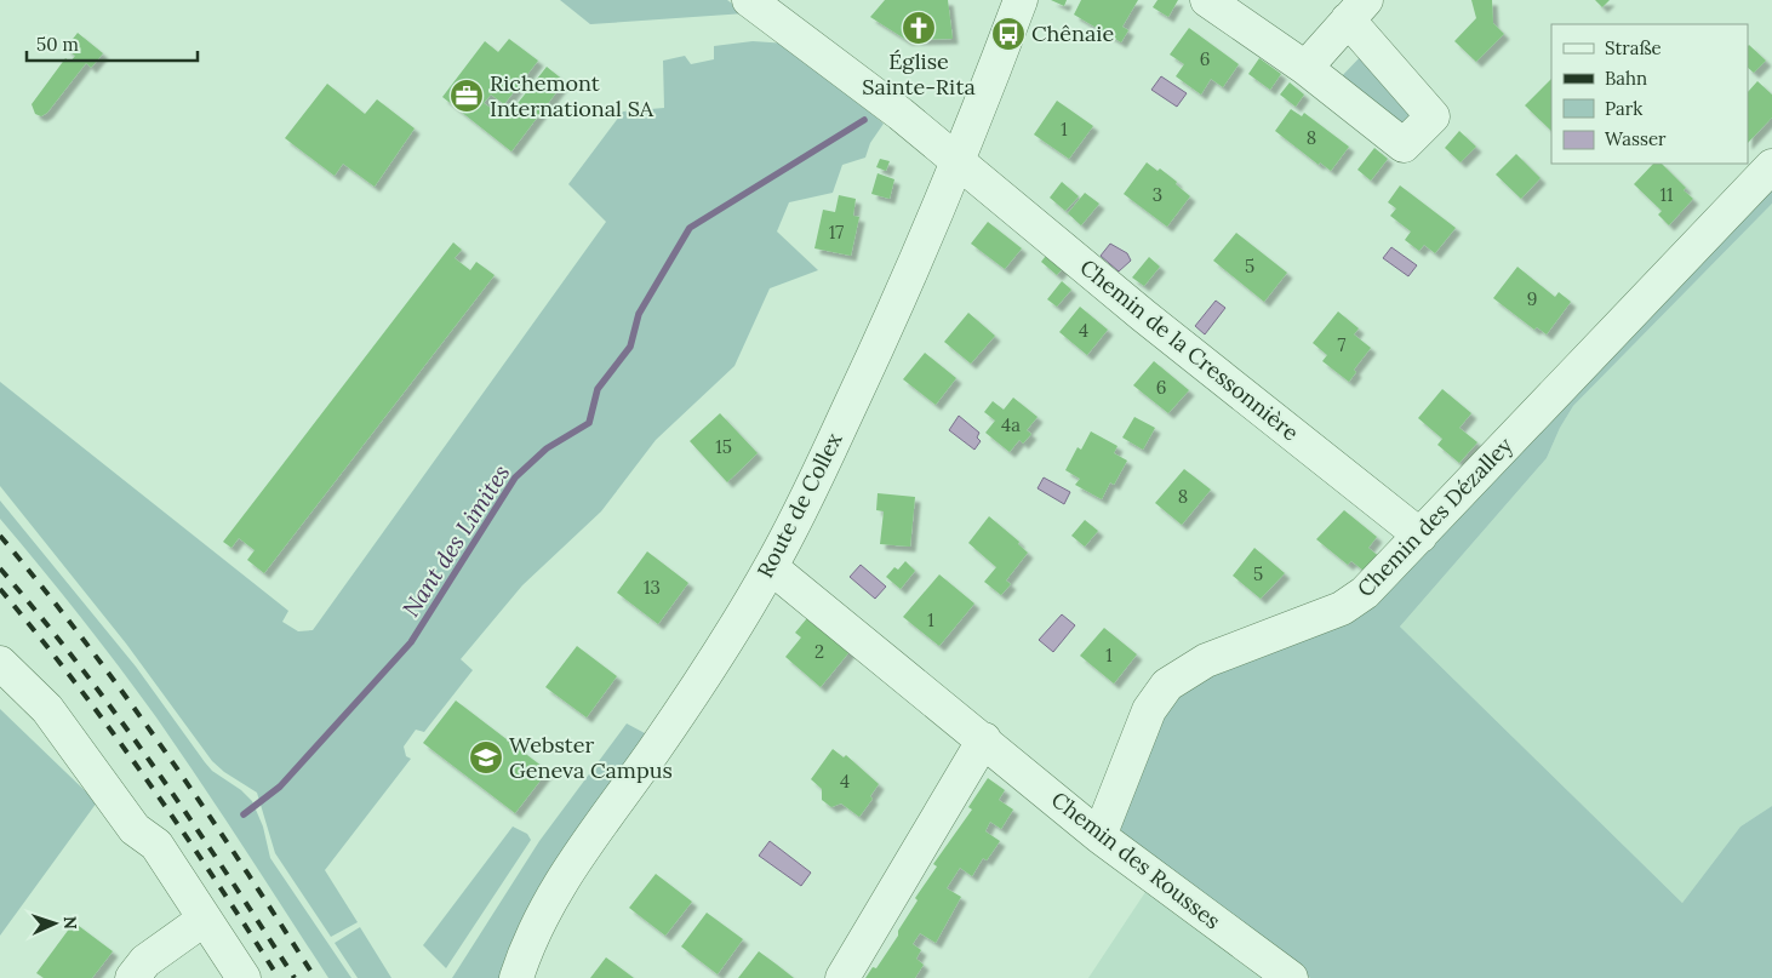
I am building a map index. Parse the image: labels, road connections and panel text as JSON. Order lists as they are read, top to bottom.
{
  "streets": {
    "street": [
      "Chemin de la Cressonnière",
      "Route de Collex",
      "Chemin des Dézalley",
      "Chemin des Rousses"
    ]
  },
  "crossings": [
    ["Chemin de la Cressonnière", "Route de Collex"],
    ["Chemin de la Cressonnière", "Chemin des Dézalley"],
    ["Route de Collex", "Chemin des Rousses"],
    ["Chemin des Dézalley", "Chemin des Rousses"]
  ],
  "water": ["Nant des Limites"],
  "places": {
    "church": ["Église Sainte-Rita"],
    "bus stop": ["Chênaie"],
    "office": ["Richemont International SA"],
    "school or university": ["Webster Geneva Campus"]
  },
  "house_numbers": [
    "6",
    "1",
    "8",
    "3",
    "11",
    "17",
    "5",
    "9",
    "4",
    "7",
    "6",
    "4a",
    "15",
    "8",
    "5",
    "13",
    "1",
    "2",
    "1",
    "4"
  ],
  "legend": [
    "Straße",
    "Bahn",
    "Park",
    "Wasser"
  ],
  "scale_bar": "50 m",
  "north": "right"
}
